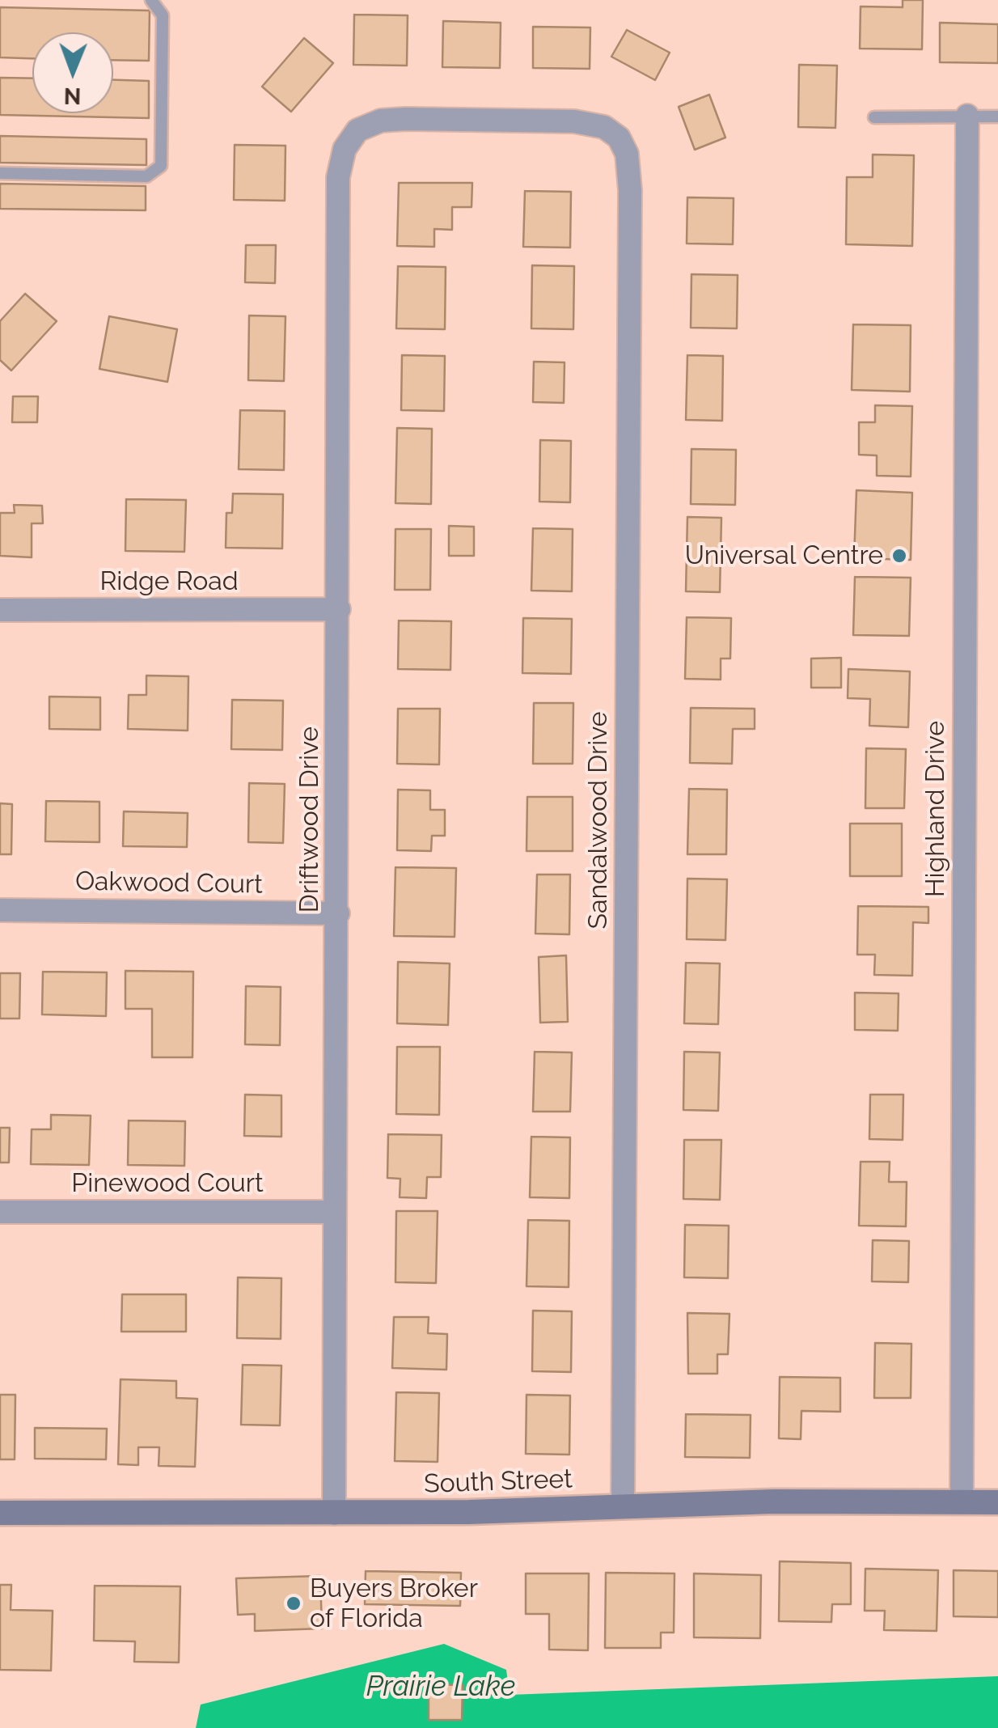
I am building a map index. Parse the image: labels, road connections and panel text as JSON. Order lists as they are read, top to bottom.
{
  "streets": {
    "street": [
      "Ridge Road",
      "Highland Drive",
      "Driftwood Drive",
      "Sandalwood Drive",
      "Oakwood Court",
      "Pinewood Court",
      "South Street"
    ]
  },
  "crossings": [
    ["Ridge Road", "Driftwood Drive"],
    ["Highland Drive", "South Street"],
    ["Driftwood Drive", "Sandalwood Drive"],
    ["Driftwood Drive", "Oakwood Court"],
    ["Driftwood Drive", "Pinewood Court"],
    ["Driftwood Drive", "South Street"],
    ["Sandalwood Drive", "South Street"]
  ],
  "water": ["Prairie Lake"],
  "places": ["Universal Centre", "Buyers Broker of Florida"],
  "north": "bottom"
}
